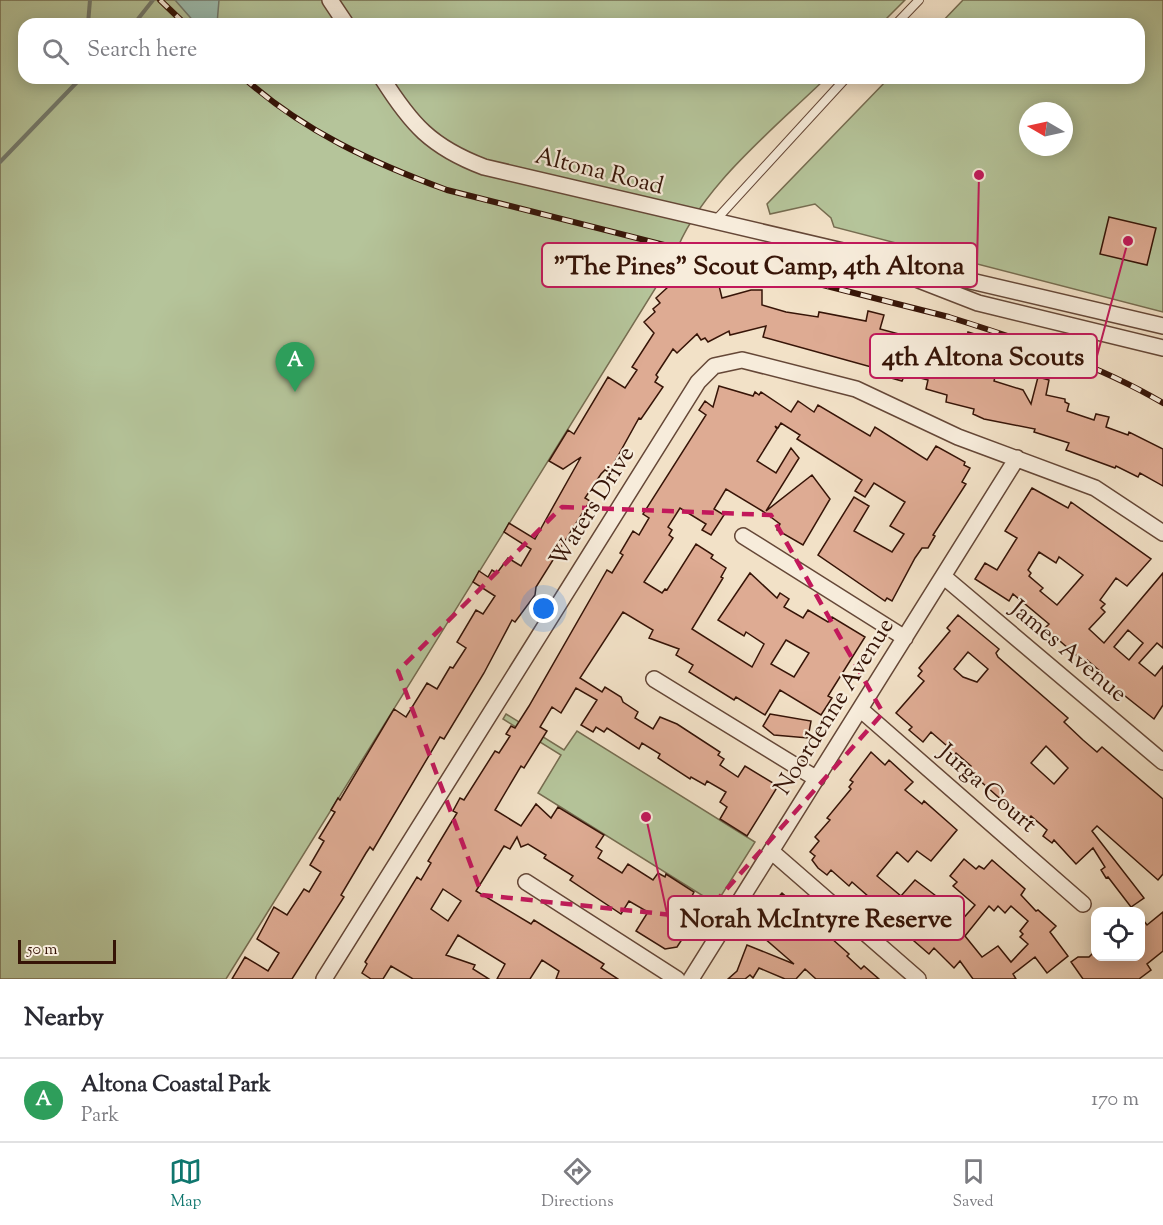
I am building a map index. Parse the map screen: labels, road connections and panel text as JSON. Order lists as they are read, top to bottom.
{
  "streets": {
    "street": [
      "Altona Road",
      "Waters Drive",
      "James Avenue",
      "Noordenne Avenue",
      "Jurga Court"
    ]
  },
  "crossings": [
    ["Waters Drive", "Noordenne Avenue"],
    ["James Avenue", "Noordenne Avenue"],
    ["Noordenne Avenue", "Jurga Court"]
  ],
  "places": ["\"The Pines\" Scout Camp, 4th Altona", "4th Altona Scouts", "Norah McIntyre Reserve"],
  "scale_bar": "50 m",
  "north": "left",
  "page": {
    "search": "Search here",
    "pins": "A",
    "scale": "50 m",
    "heading": "Nearby",
    "list": [
      {
        "mark": "A",
        "name": "Altona Coastal Park",
        "note": "Park",
        "value": "170 m"
      }
    ],
    "nav": ["Map", "Directions", "Saved"]
  }
}
